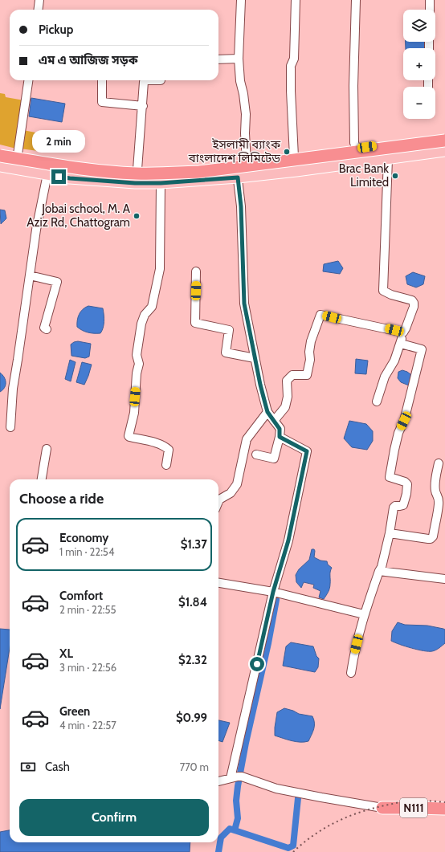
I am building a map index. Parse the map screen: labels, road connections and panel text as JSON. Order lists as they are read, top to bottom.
{
  "streets": {
    "highway": ["N111"]
  },
  "places": ["ইসলামী ব্যাংক বাংলাদেশ লিমিটেড", "Brac Bank Limited", "Jobai school, M. A Aziz Rd, Chattogram"],
  "page": {
    "map_buttons": ["+", "−"],
    "banner": ["Pickup", "এম এ আজিজ সড়ক"],
    "bubble": "2 min",
    "heading": "Choose a ride",
    "list": [
      {
        "name": "Economy",
        "note": "1 min · 22:54",
        "value": "$1.37"
      },
      {
        "name": "Comfort",
        "note": "2 min · 22:55",
        "value": "$1.84"
      },
      {
        "name": "XL",
        "note": "3 min · 22:56",
        "value": "$2.32"
      },
      {
        "name": "Green",
        "note": "4 min · 22:57",
        "value": "$0.99"
      }
    ],
    "pay": ["Cash", "770 m"],
    "buttons": "Confirm"
  }
}
